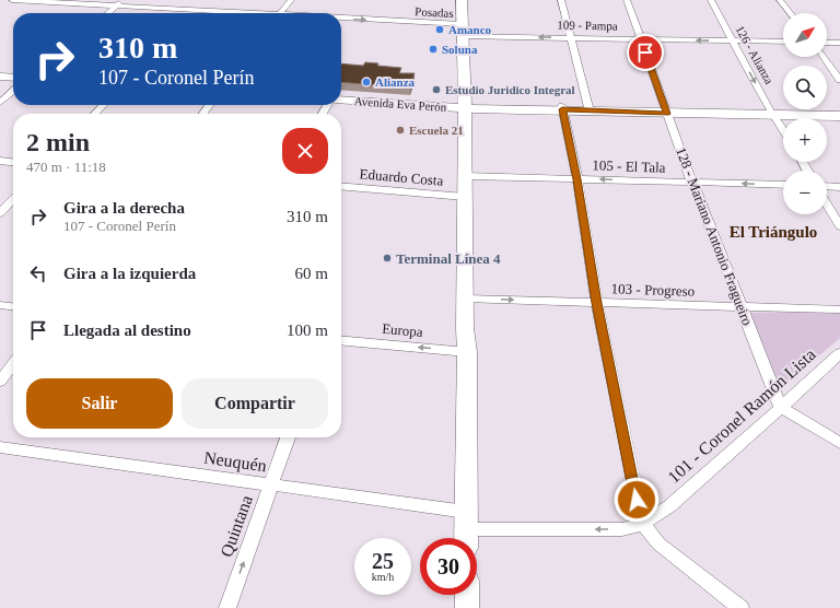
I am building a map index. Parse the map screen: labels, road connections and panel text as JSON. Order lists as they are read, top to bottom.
{
  "streets": {
    "main road": ["Avenida Eva Perón"],
    "street": [
      "Posadas",
      "109 - Pampa",
      "126 - Alianza",
      "105 - El Tala",
      "Eduardo Costa",
      "128 - Mariano Antonio Fragueiro",
      "103 - Progreso",
      "Europa",
      "101 - Coronel Ramón Lista",
      "Neuquén",
      "Quintana"
    ]
  },
  "crossings": [
    ["Posadas", "109 - Pampa"],
    ["109 - Pampa", "126 - Alianza"],
    ["109 - Pampa", "128 - Mariano Antonio Fragueiro"],
    ["105 - El Tala", "128 - Mariano Antonio Fragueiro"],
    ["128 - Mariano Antonio Fragueiro", "103 - Progreso"],
    ["128 - Mariano Antonio Fragueiro", "101 - Coronel Ramón Lista"],
    ["101 - Coronel Ramón Lista", "Neuquén"],
    ["Neuquén", "Quintana"]
  ],
  "one_way": [
    "Posadas",
    "109 - Pampa",
    "105 - El Tala",
    "103 - Progreso",
    "Europa",
    "101 - Coronel Ramón Lista",
    "Quintana"
  ],
  "districts": ["El Triángulo"],
  "places": [
    "Amanco",
    "Soluna",
    "Alianza",
    "Estudio Juridico Integral",
    "Escuela 21",
    "Terminal Línea 4"
  ],
  "north": "top right",
  "page": {
    "map_buttons": ["+", "−"],
    "turn": ["310 m", "107 - Coronel Perín"],
    "heading": ["2 min", "470 m · 11:18"],
    "list": [
      {
        "name": "Gira a la derecha",
        "note": "107 - Coronel Perín",
        "value": "310 m"
      },
      {
        "name": "Gira a la izquierda",
        "value": "60 m"
      },
      {
        "name": "Llegada al destino",
        "value": "100 m"
      }
    ],
    "buttons": ["Salir", "Compartir"],
    "speed": "25 km/h",
    "limit": "30"
  }
}
